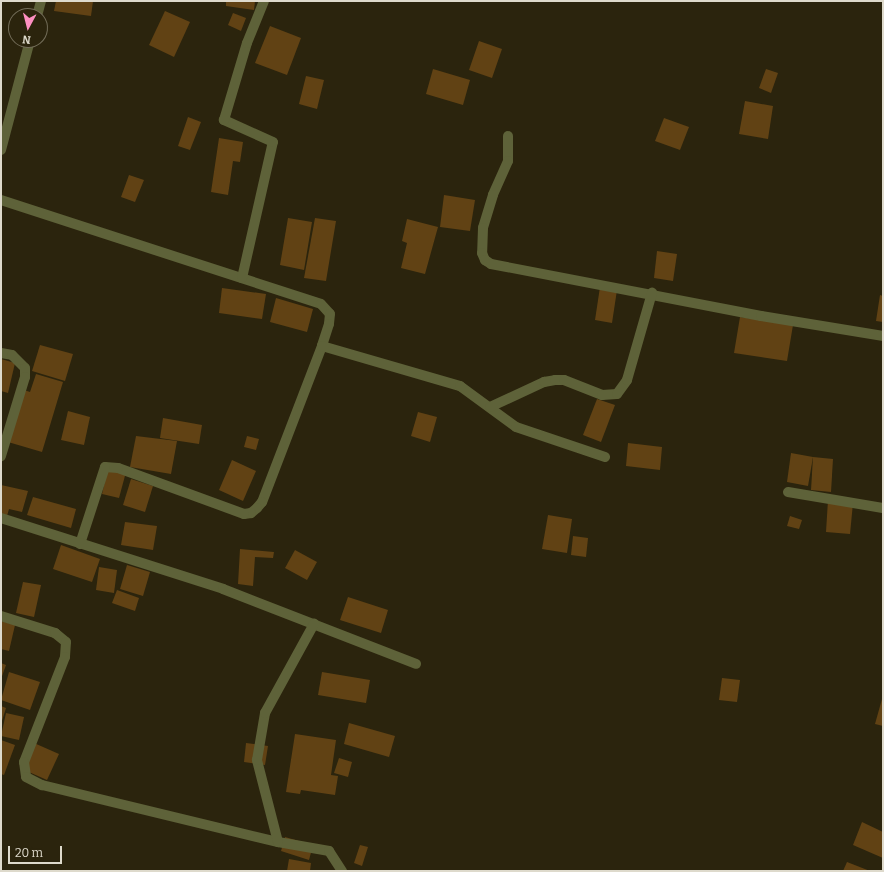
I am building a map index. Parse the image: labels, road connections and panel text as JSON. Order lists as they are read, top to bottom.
{
  "scale_bar": "20 m",
  "north": "bottom"
}
